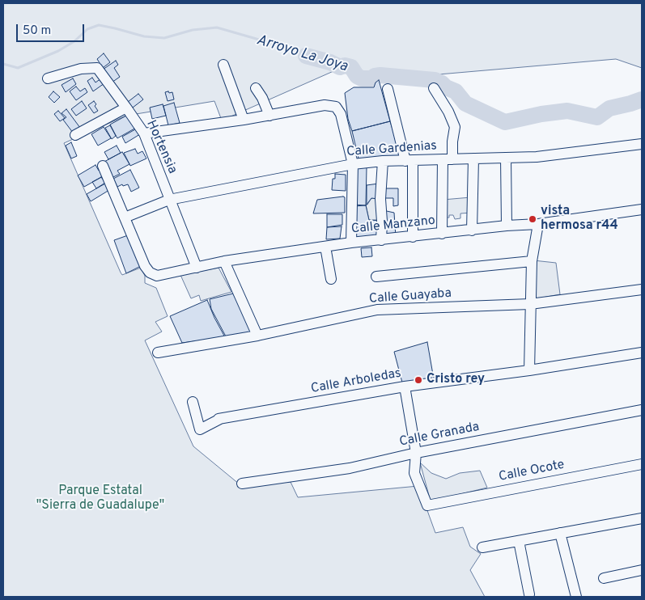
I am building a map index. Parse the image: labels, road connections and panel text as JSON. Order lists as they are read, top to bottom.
{
  "streets": {
    "street": [
      "Hortensia",
      "Calle Gardenias",
      "Calle Manzano",
      "Calle Guayaba",
      "Calle Arboledas",
      "Calle Granada",
      "Calle Ocote"
    ]
  },
  "crossings": [
    ["Hortensia", "Calle Gardenias"],
    ["Hortensia", "Calle Manzano"],
    ["Calle Gardenias", "Calle Manzano"],
    ["Calle Granada", "Calle Ocote"]
  ],
  "water": ["Arroyo La Joya"],
  "parks": ["Parque Estatal \"Sierra de Guadalupe\""],
  "places": ["vista hermosa r44", "Cristo rey"],
  "scale_bar": "50 m"
}
